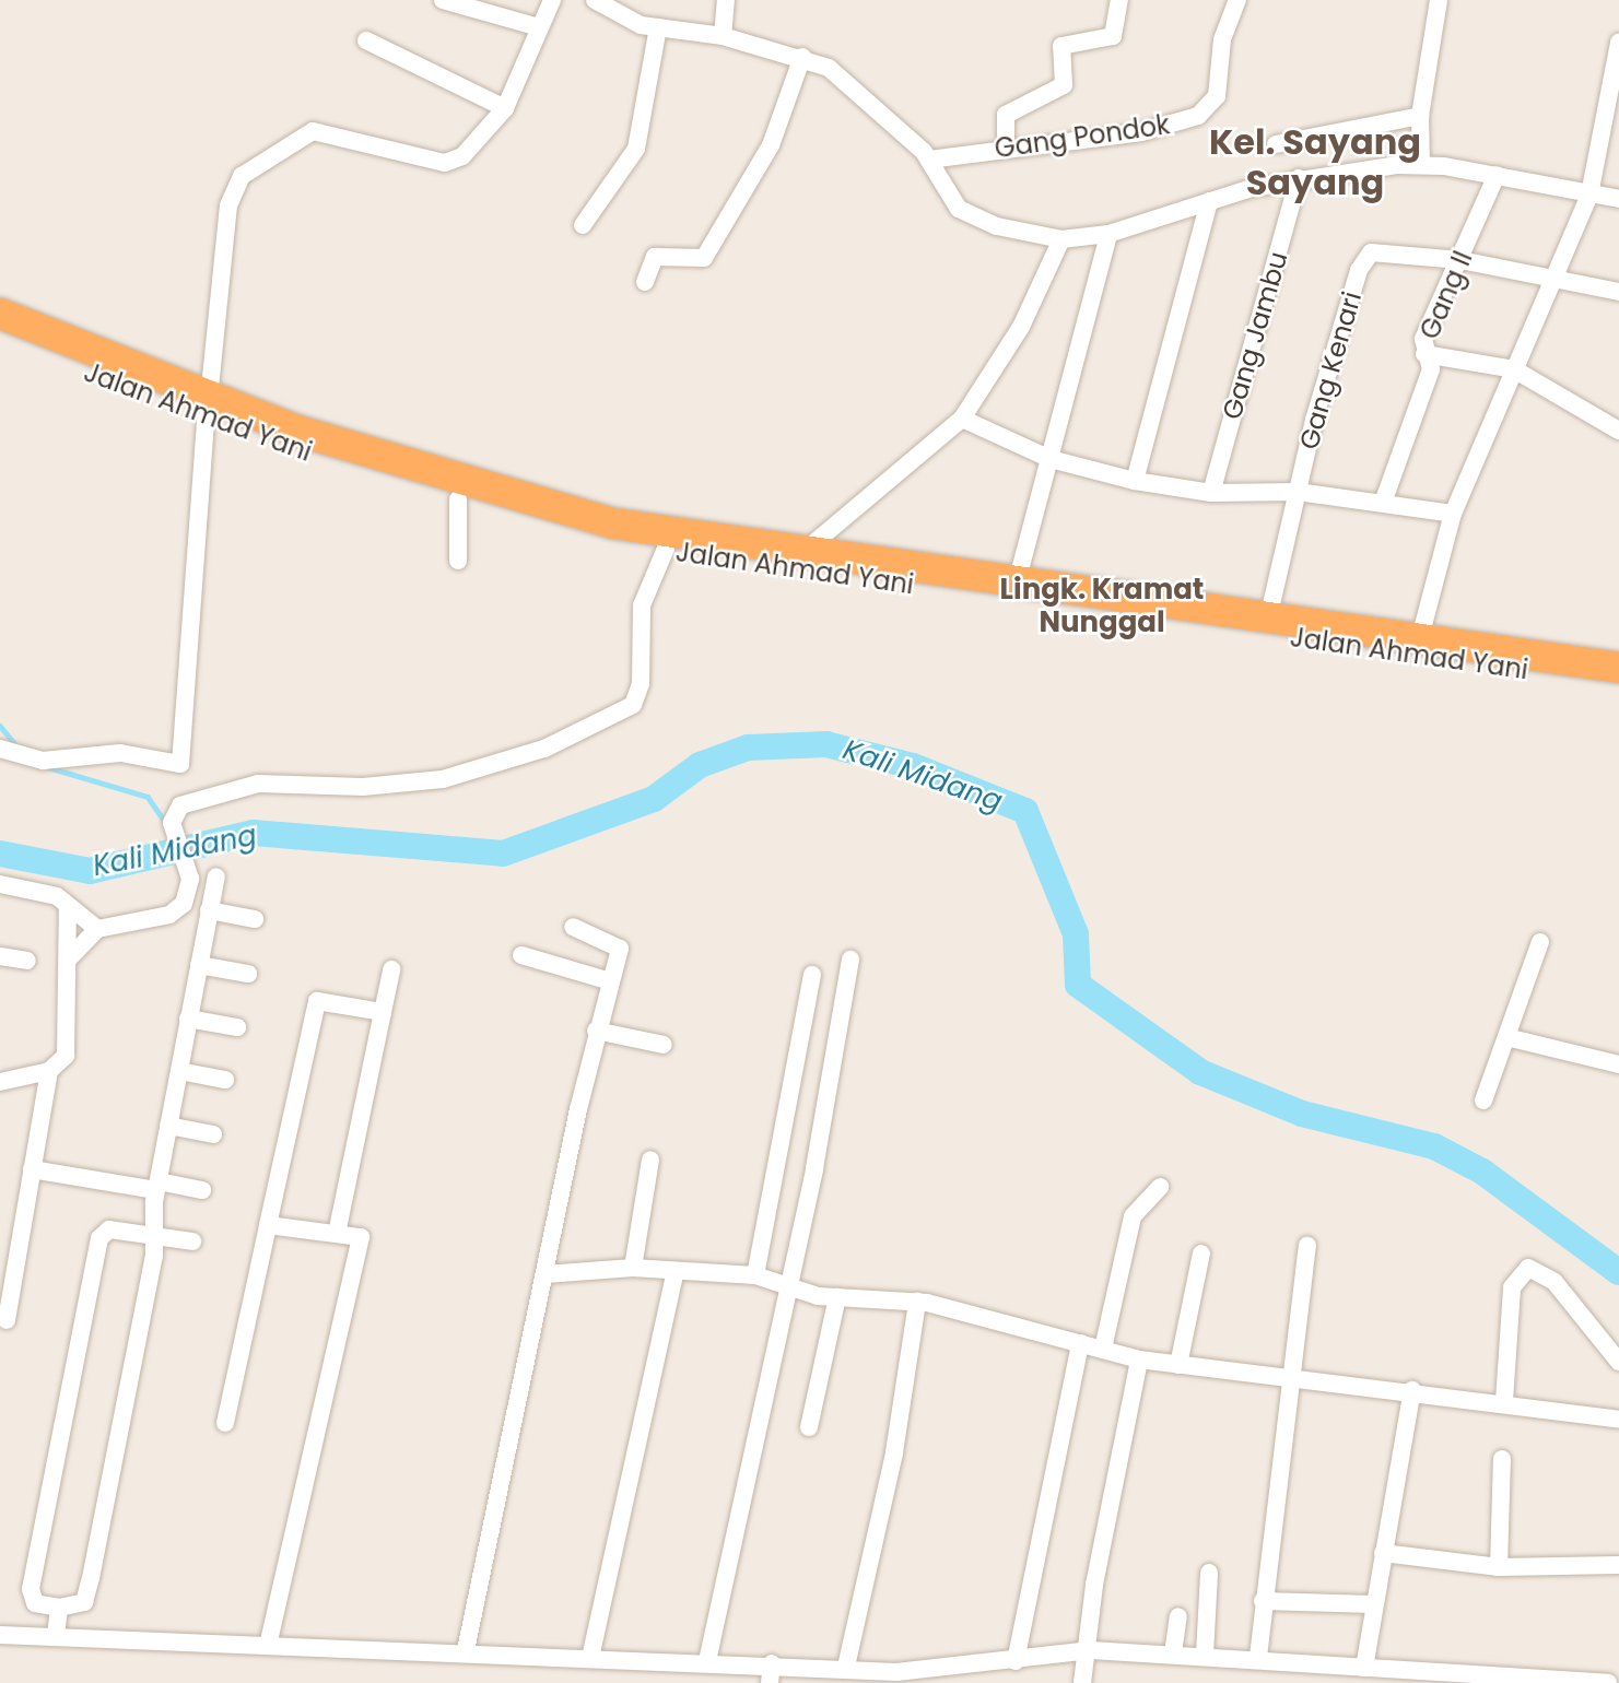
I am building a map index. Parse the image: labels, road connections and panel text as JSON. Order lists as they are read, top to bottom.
{
  "streets": {
    "highway": ["Jalan Ahmad Yani"],
    "street": [
      "Gang Pondok",
      "Gang II",
      "Gang Jambu",
      "Gang Kenari"
    ]
  },
  "crossings": [
    ["Gang II", "Gang Kenari"]
  ],
  "districts": ["Kel. Sayang Sayang", "Lingk. Kramat Nunggal"],
  "water": ["Kali Midang"]
}
